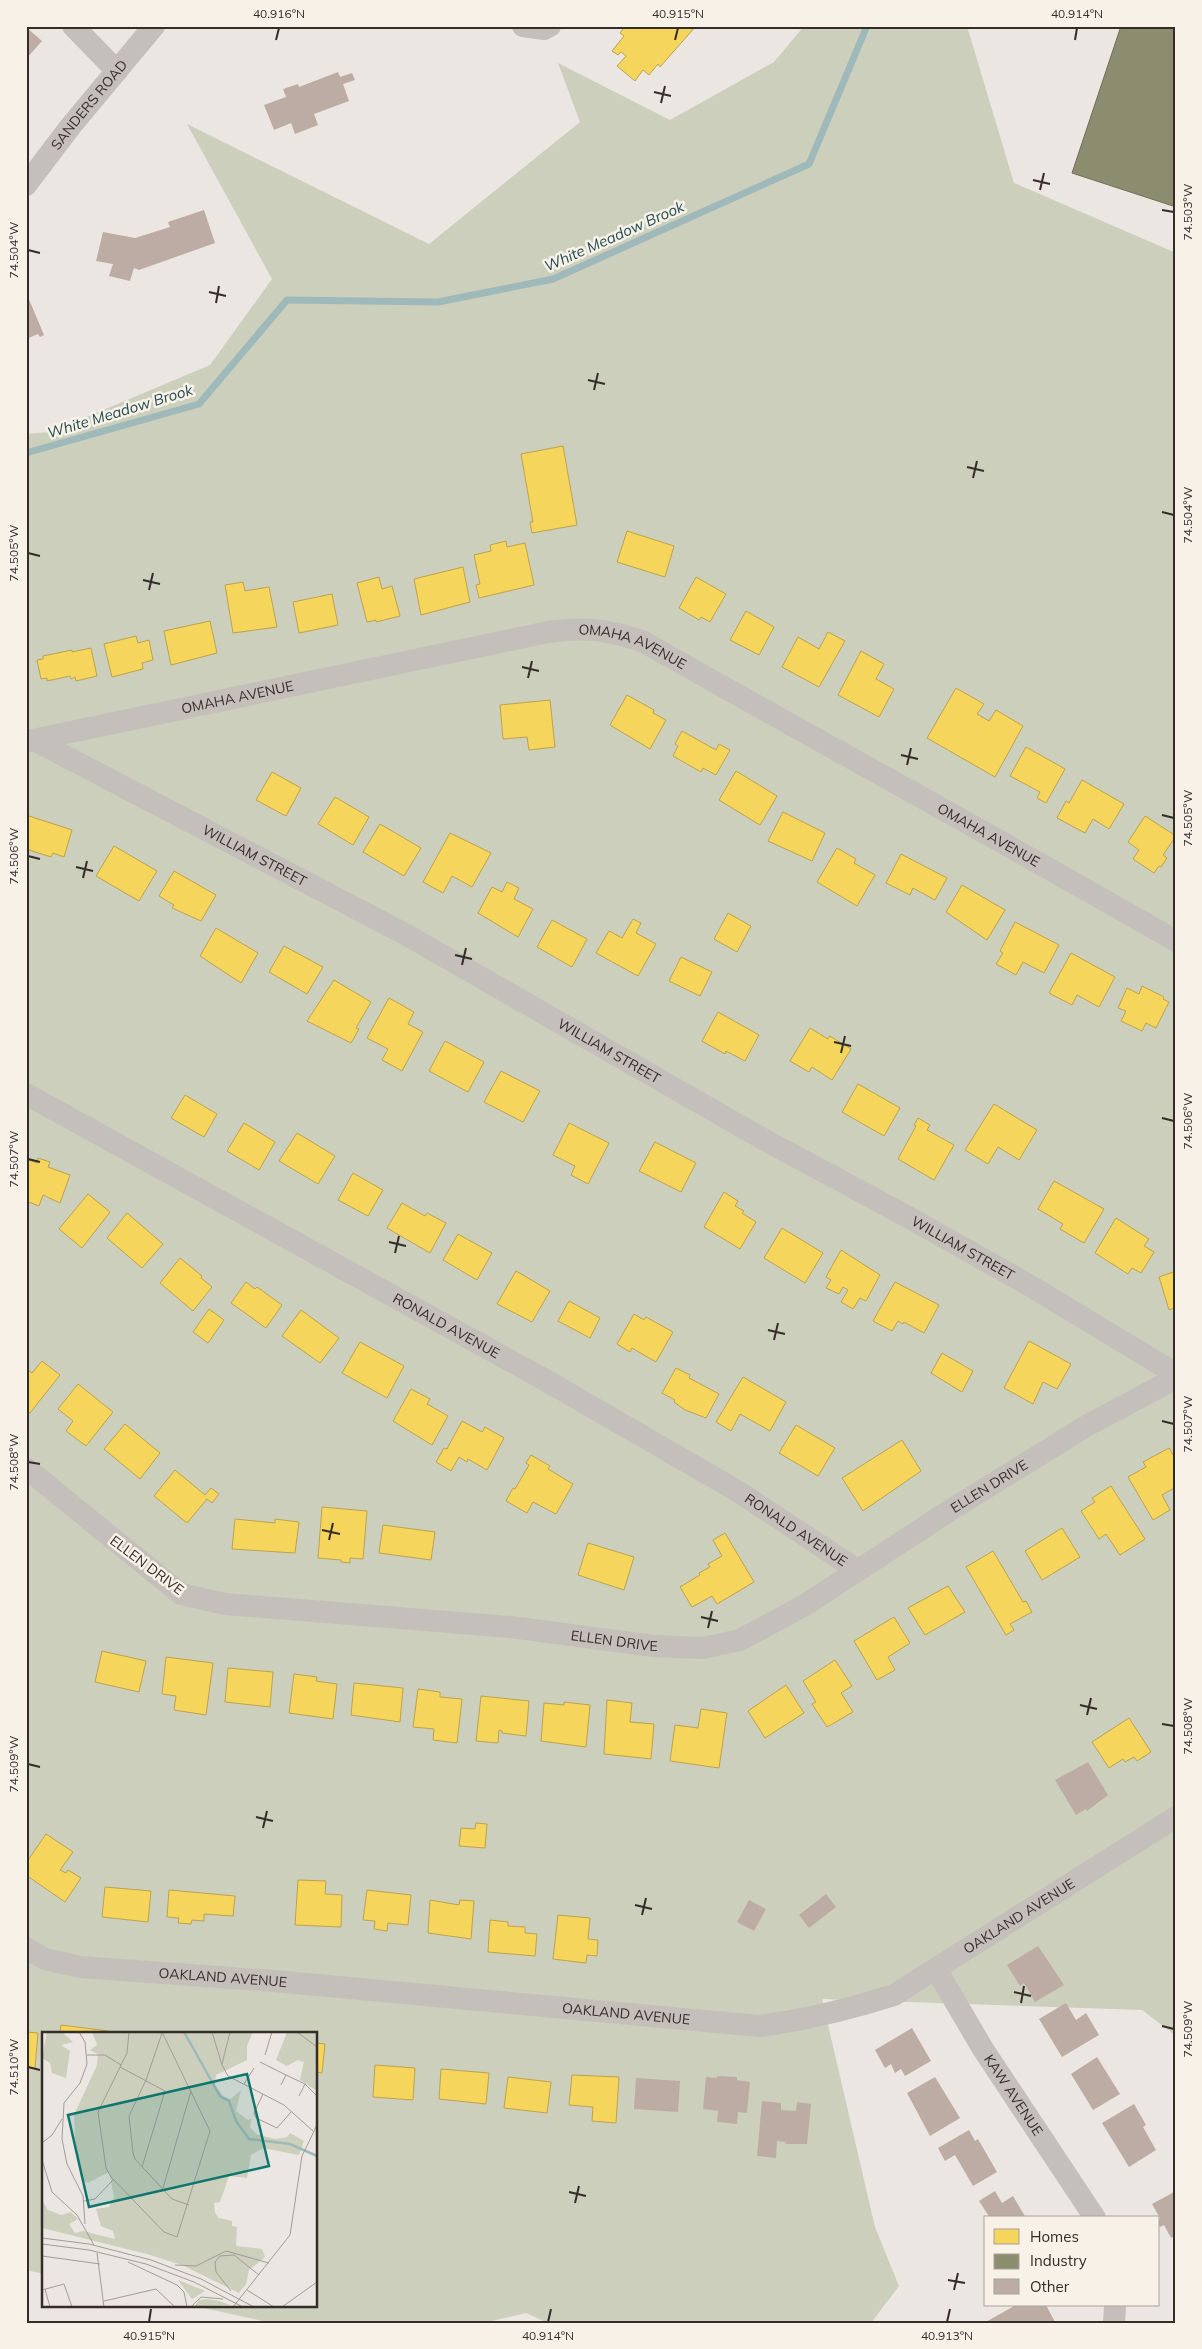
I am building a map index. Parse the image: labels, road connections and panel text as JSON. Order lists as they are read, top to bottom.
{
  "streets": {
    "street": [
      "SANDERS ROAD",
      "OMAHA AVENUE",
      "WILLIAM STREET",
      "RONALD AVENUE",
      "ELLEN DRIVE",
      "OAKLAND AVENUE",
      "KAW AVENUE"
    ]
  },
  "crossings": [
    ["OMAHA AVENUE", "WILLIAM STREET"],
    ["RONALD AVENUE", "ELLEN DRIVE"],
    ["OAKLAND AVENUE", "KAW AVENUE"]
  ],
  "water": ["White Meadow Brook"],
  "legend": ["Homes", "Industry", "Other"],
  "coordinates": [
    "40.916°N",
    "40.915°N",
    "40.914°N",
    "74.503°W",
    "74.504°W",
    "74.505°W",
    "74.506°W",
    "74.507°W",
    "74.508°W",
    "74.509°W",
    "74.510°W",
    "40.913°N"
  ]
}
